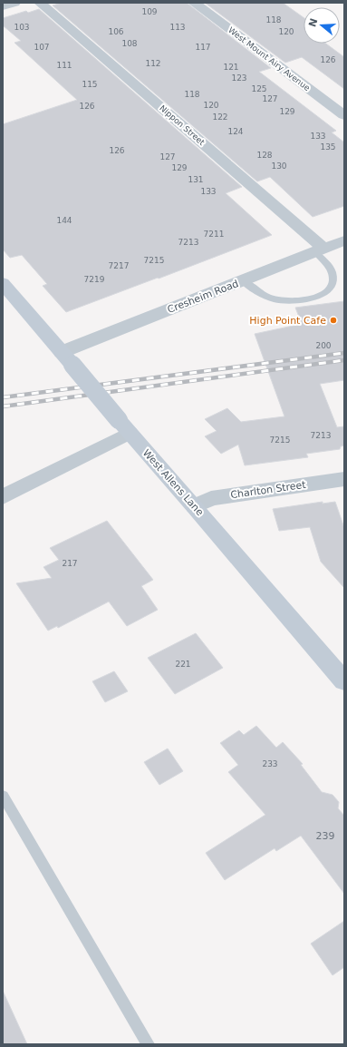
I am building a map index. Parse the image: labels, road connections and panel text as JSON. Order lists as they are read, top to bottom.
{
  "streets": {
    "main road": ["West Allens Lane"],
    "street": [
      "West Mount Airy Avenue",
      "Nippon Street",
      "Cresheim Road",
      "Charlton Street"
    ]
  },
  "crossings": [
    ["Nippon Street", "Cresheim Road"],
    ["Cresheim Road", "West Allens Lane"],
    ["West Allens Lane", "Charlton Street"]
  ],
  "places": ["High Point Cafe"],
  "house_numbers": [
    "109",
    "118",
    "103",
    "113",
    "106",
    "120",
    "108",
    "107",
    "117",
    "126",
    "112",
    "111",
    "121",
    "123",
    "115",
    "125",
    "118",
    "127",
    "120",
    "126",
    "129",
    "122",
    "124",
    "133",
    "135",
    "126",
    "128",
    "127",
    "130",
    "129",
    "131",
    "133",
    "144",
    "7211",
    "7213",
    "7215",
    "7217",
    "7219",
    "200",
    "7213",
    "7215",
    "217",
    "221",
    "233",
    "239"
  ],
  "north": "left"
}
